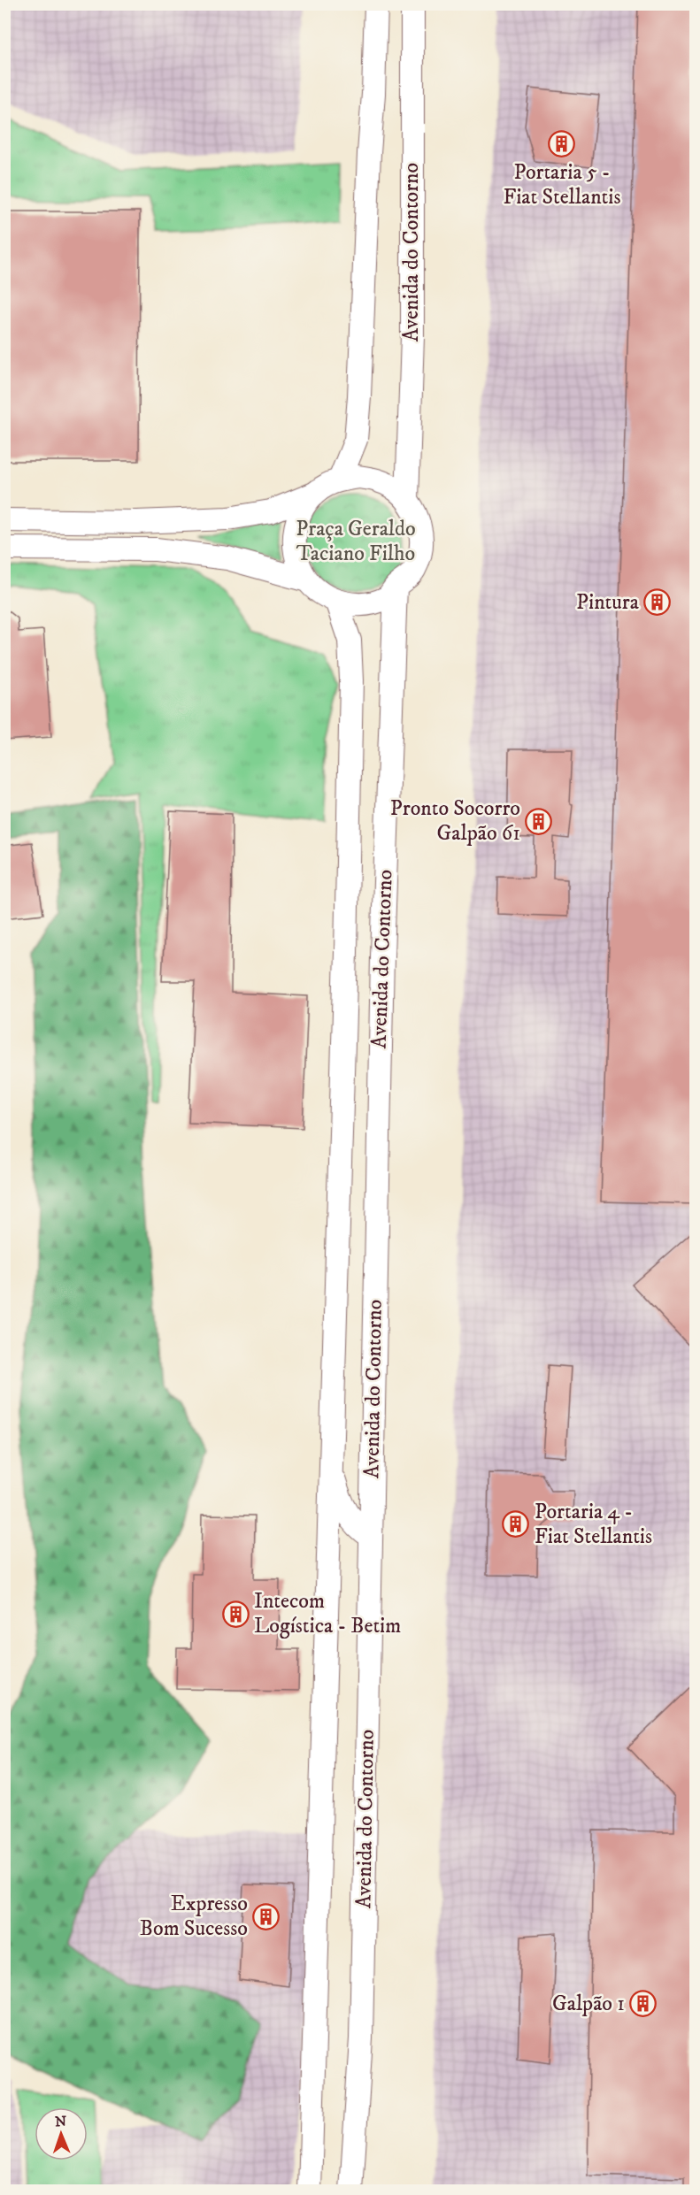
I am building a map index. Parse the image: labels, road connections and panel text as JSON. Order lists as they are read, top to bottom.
{
  "streets": {
    "street": ["Avenida do Contorno"]
  },
  "parks": ["Praça Geraldo Taciano Filho"],
  "places": {
    "building": [
      "Portaria 5 - Fiat Stellantis",
      "Pintura",
      "Pronto Socorro Galpão 61",
      "Portaria 4 - Fiat Stellantis",
      "Intecom Logística - Betim",
      "Expresso Bom Sucesso",
      "Galpão 1"
    ]
  },
  "north": "top"
}
